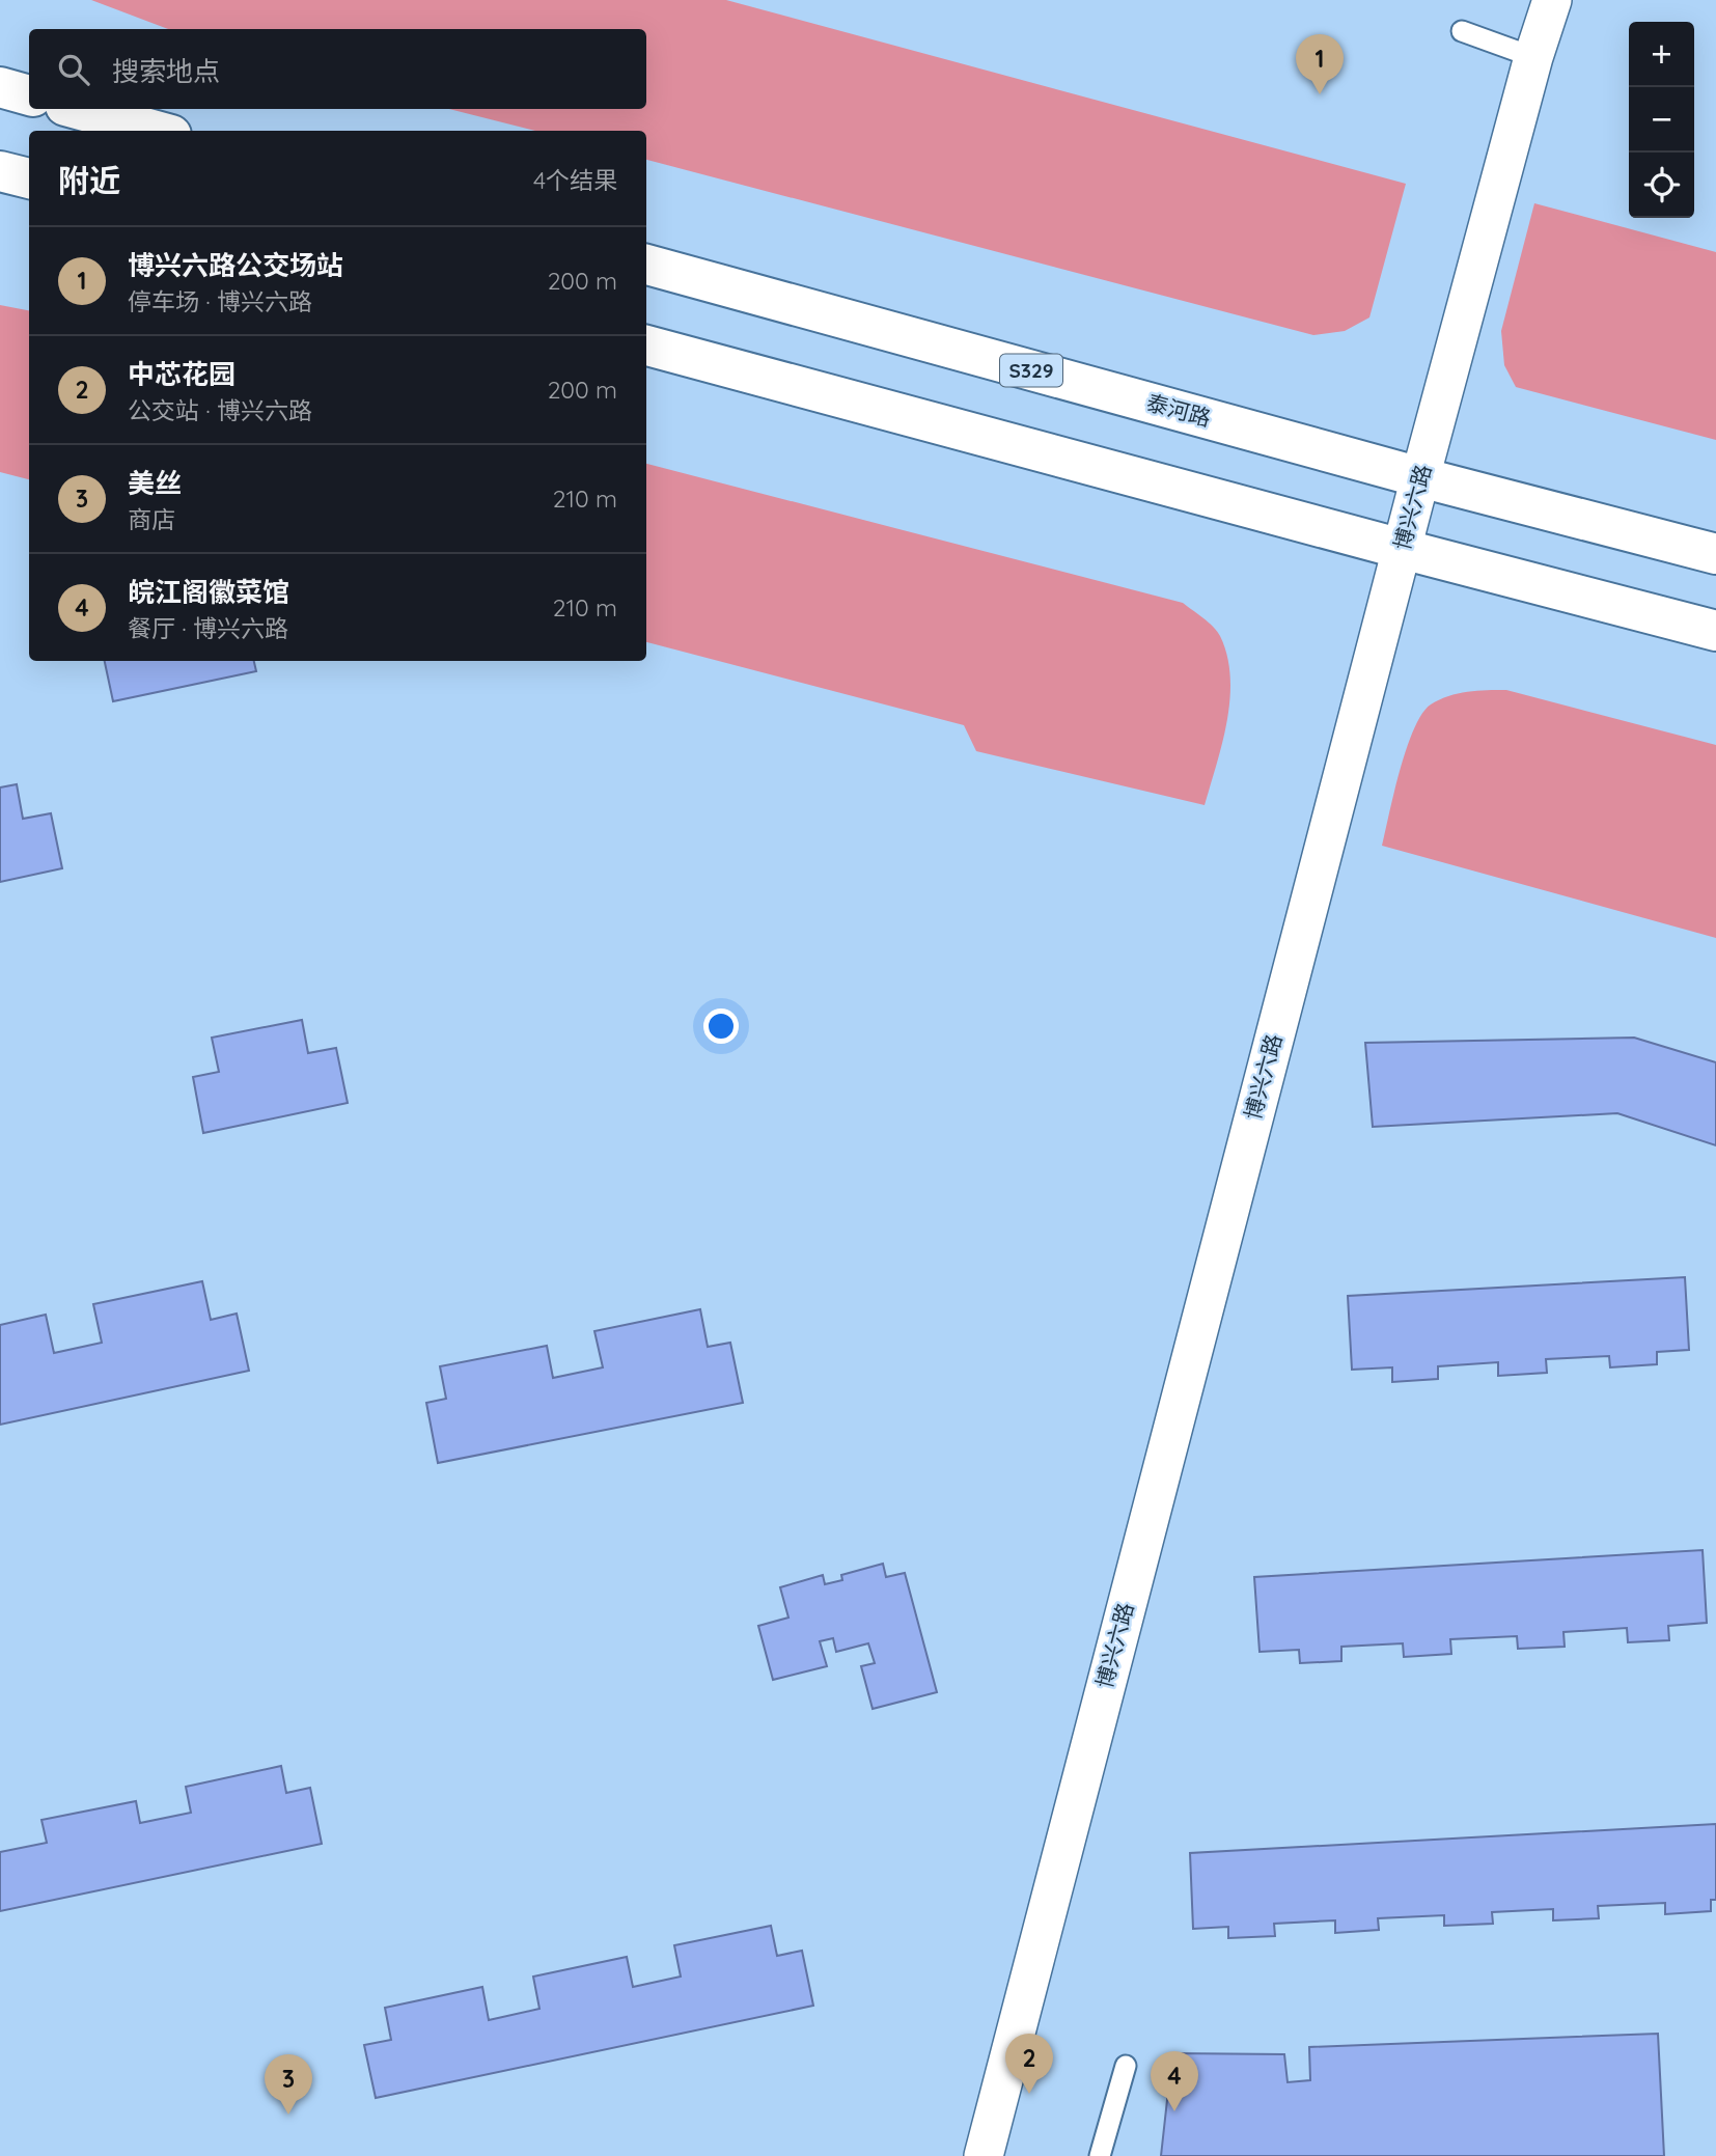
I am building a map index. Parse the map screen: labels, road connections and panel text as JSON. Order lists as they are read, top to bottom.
{
  "streets": {
    "main road": ["S329", "泰河路"],
    "street": ["博兴六路"]
  },
  "crossings": [
    ["泰河路", "博兴六路"]
  ],
  "page": {
    "map_buttons": ["+", "−"],
    "search": "搜索地点",
    "pins": [
      "1",
      "2",
      "4",
      "3"
    ],
    "heading": ["附近", "4个结果"],
    "list": [
      {
        "mark": "1",
        "name": "博兴六路公交场站",
        "note": "停车场 · 博兴六路",
        "value": "200 m"
      },
      {
        "mark": "2",
        "name": "中芯花园",
        "note": "公交站 · 博兴六路",
        "value": "200 m"
      },
      {
        "mark": "3",
        "name": "美丝",
        "note": "商店",
        "value": "210 m"
      },
      {
        "mark": "4",
        "name": "皖江阁徽菜馆",
        "note": "餐厅 · 博兴六路",
        "value": "210 m"
      }
    ]
  }
}
